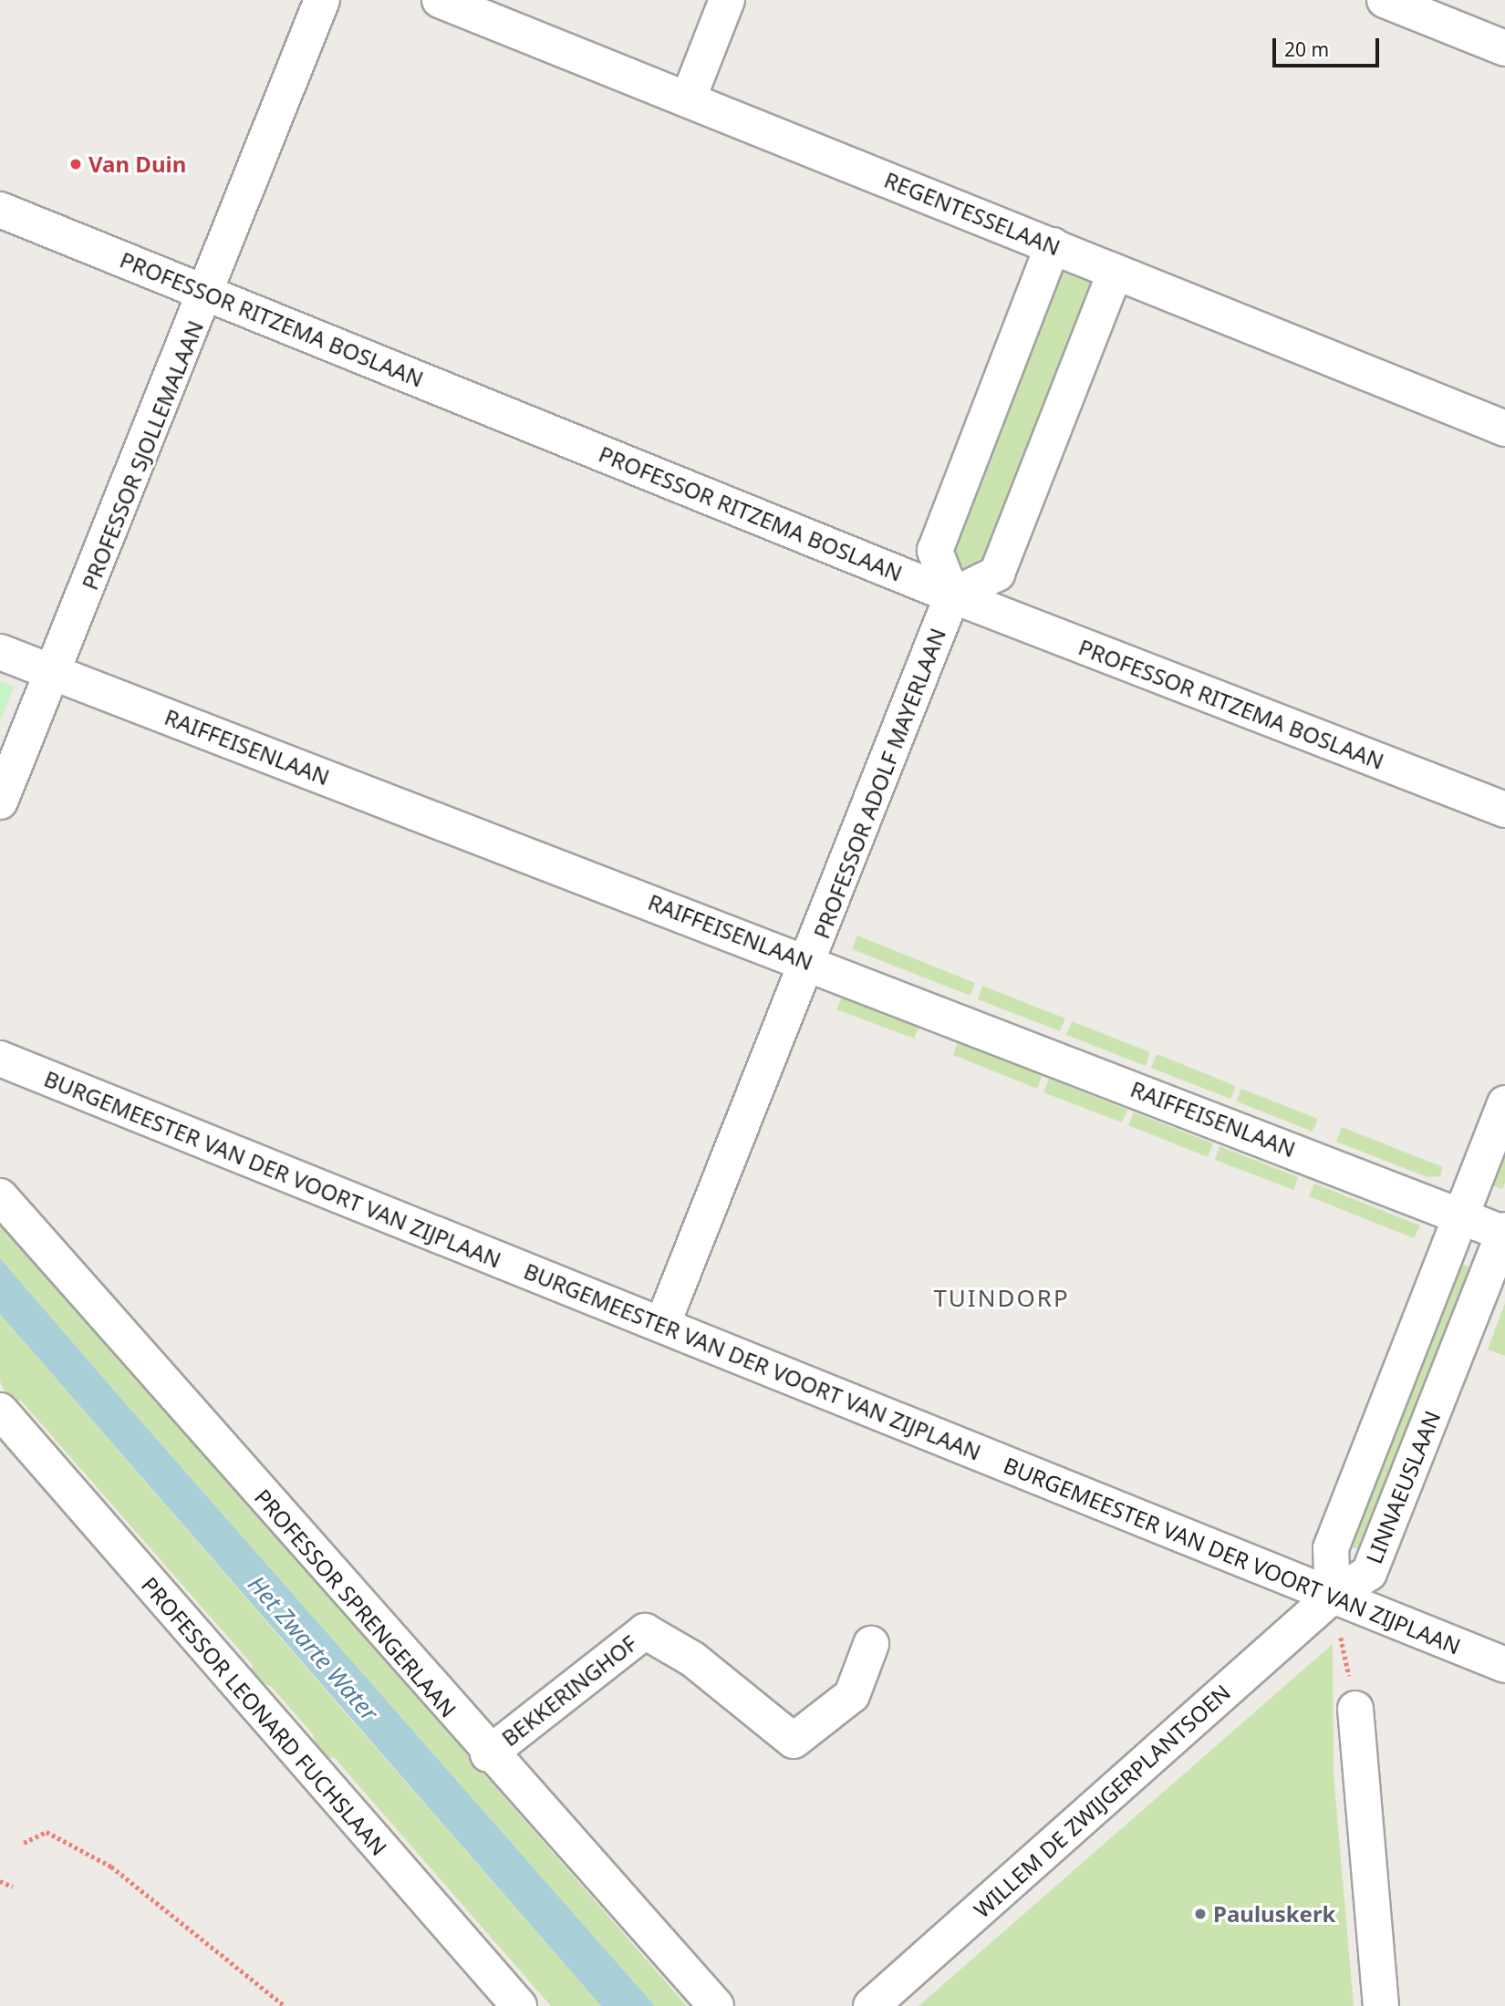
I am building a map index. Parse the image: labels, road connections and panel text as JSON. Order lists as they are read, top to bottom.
{
  "streets": {
    "street": [
      "REGENTESSELAAN",
      "PROFESSOR RITZEMA BOSLAAN",
      "PROFESSOR SJOLLEMALAAN",
      "RAIFFEISENLAAN",
      "PROFESSOR ADOLF MAYERLAAN",
      "BURGEMEESTER VAN DER VOORT VAN ZIJPLAAN",
      "LINNAEUSLAAN",
      "PROFESSOR SPRENGERLAAN",
      "BEKKERINGHOF",
      "PROFESSOR LEONARD FUCHSLAAN",
      "WILLEM DE ZWIJGERPLANTSOEN"
    ]
  },
  "crossings": [
    ["PROFESSOR RITZEMA BOSLAAN", "PROFESSOR SJOLLEMALAAN"],
    ["PROFESSOR RITZEMA BOSLAAN", "PROFESSOR ADOLF MAYERLAAN"],
    ["PROFESSOR SJOLLEMALAAN", "RAIFFEISENLAAN"],
    ["RAIFFEISENLAAN", "PROFESSOR ADOLF MAYERLAAN"],
    ["RAIFFEISENLAAN", "LINNAEUSLAAN"],
    ["PROFESSOR ADOLF MAYERLAAN", "BURGEMEESTER VAN DER VOORT VAN ZIJPLAAN"],
    ["BURGEMEESTER VAN DER VOORT VAN ZIJPLAAN", "LINNAEUSLAAN"],
    ["BURGEMEESTER VAN DER VOORT VAN ZIJPLAAN", "WILLEM DE ZWIJGERPLANTSOEN"],
    ["LINNAEUSLAAN", "WILLEM DE ZWIJGERPLANTSOEN"],
    ["PROFESSOR SPRENGERLAAN", "BEKKERINGHOF"]
  ],
  "districts": ["TUINDORP"],
  "water": ["Het Zwarte Water"],
  "places": ["Van Duin", "Pauluskerk"],
  "scale_bar": "20 m"
}
